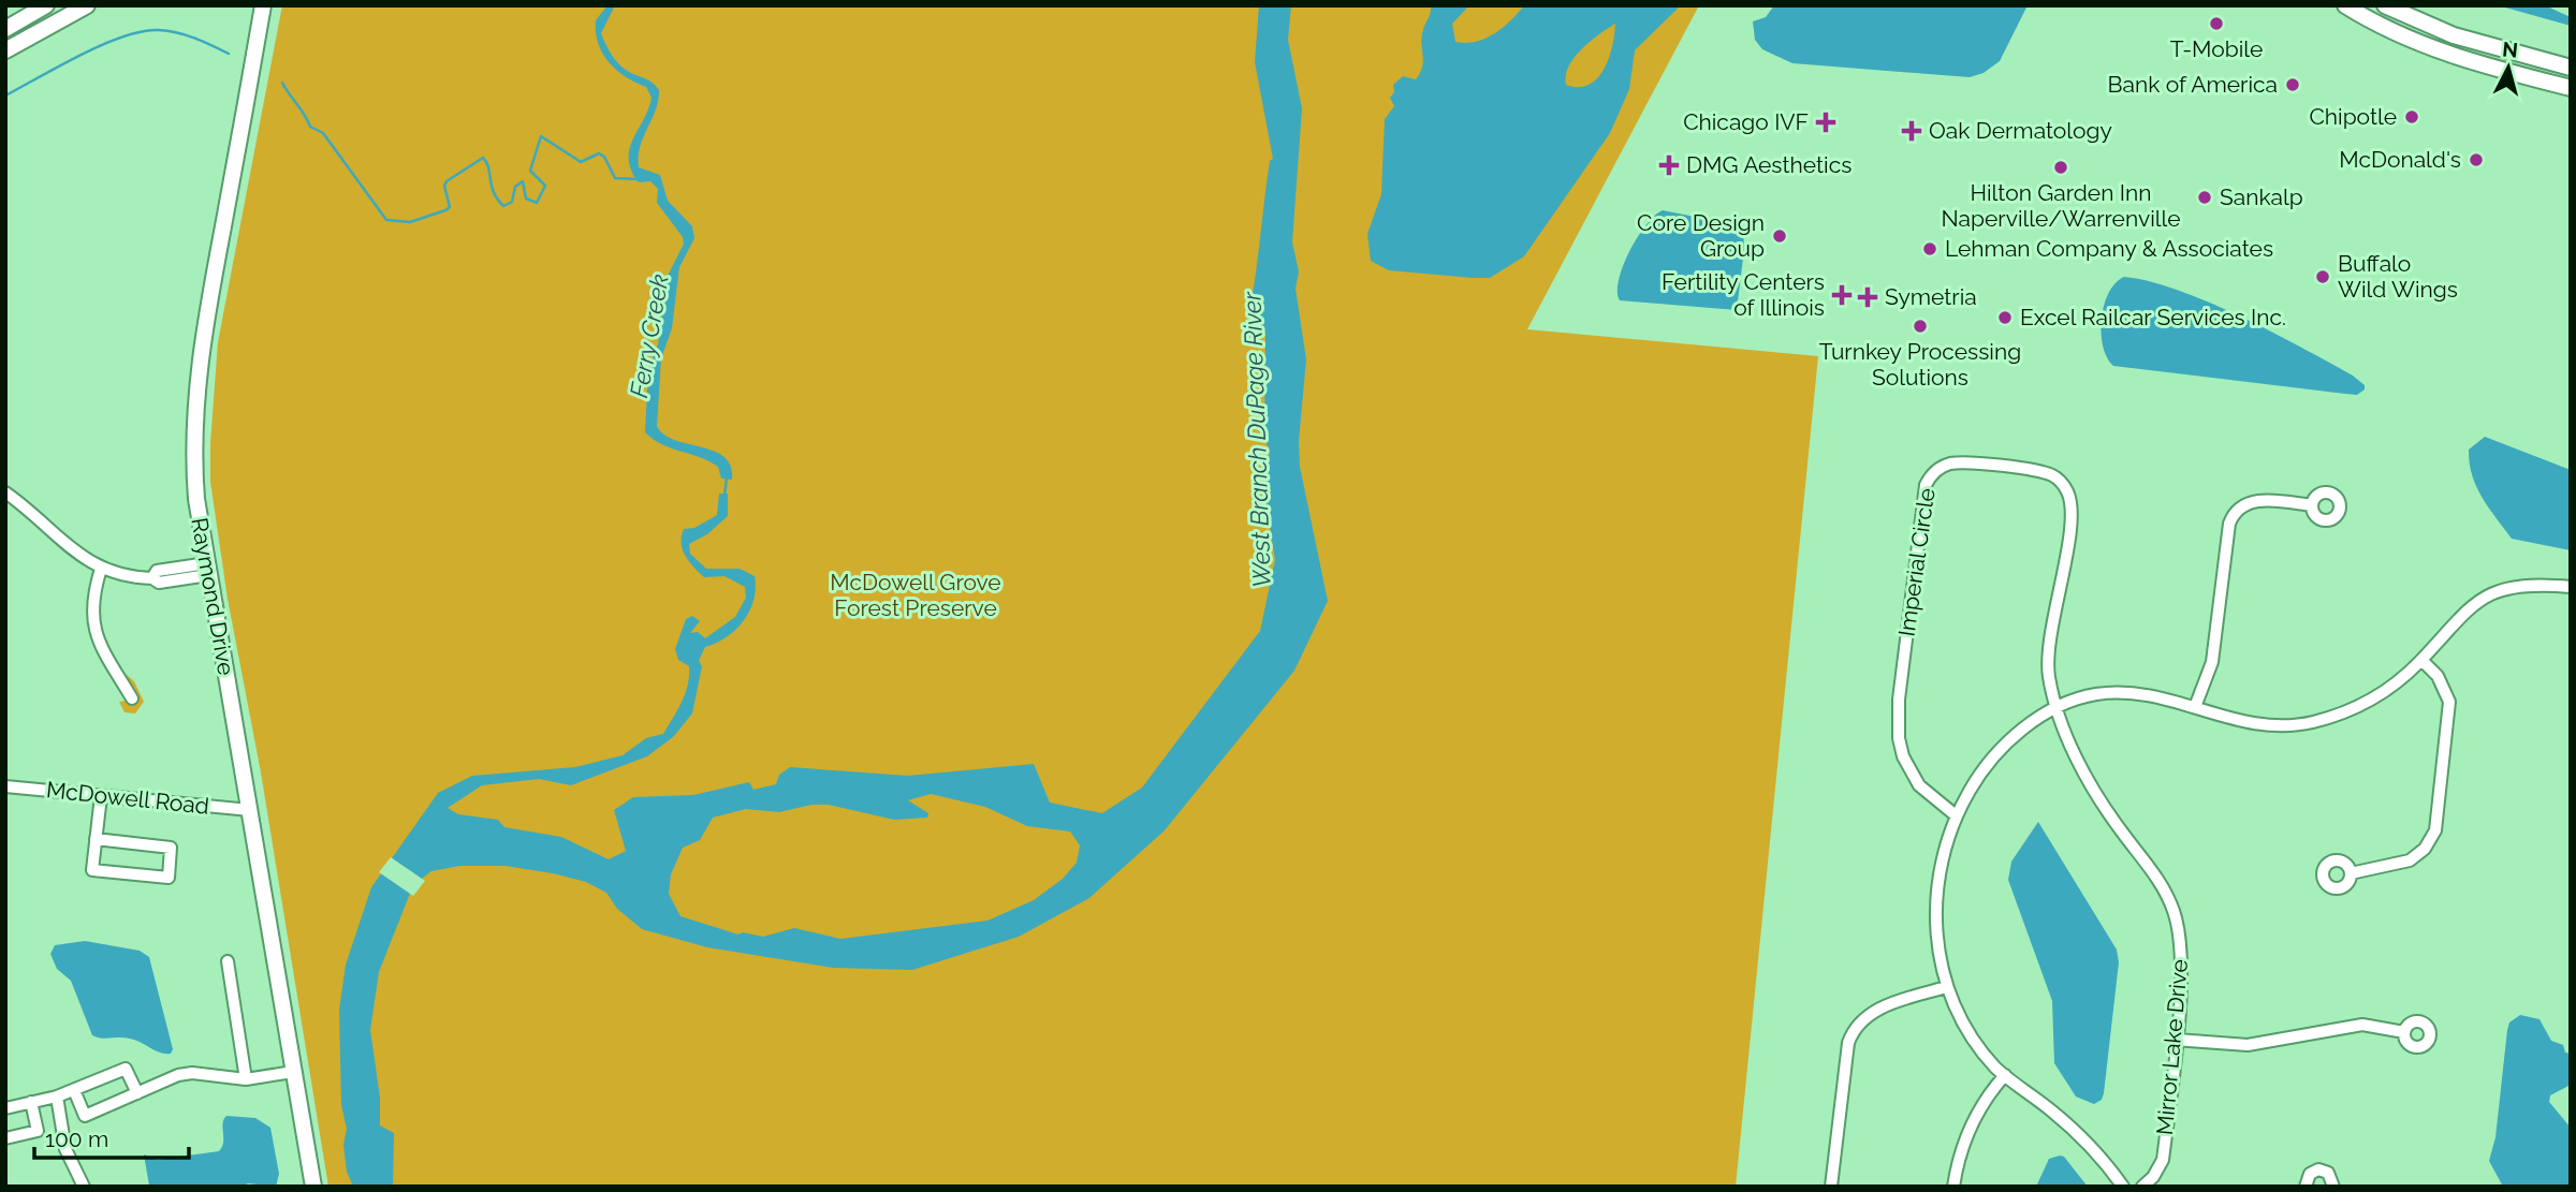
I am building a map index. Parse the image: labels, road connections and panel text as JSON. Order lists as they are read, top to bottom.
{
  "streets": {
    "street": [
      "Imperial Circle",
      "Raymond Drive",
      "McDowell Road",
      "Mirror Lake Drive"
    ]
  },
  "crossings": [
    ["Imperial Circle", "Mirror Lake Drive"],
    ["Raymond Drive", "McDowell Road"]
  ],
  "water": ["Ferry Creek", "West Branch DuPage River"],
  "parks": ["McDowell Grove Forest Preserve"],
  "places": {
    "other": [
      "T-Mobile",
      "Bank of America",
      "Chipotle",
      "McDonald's",
      "Hilton Garden Inn Naperville/Warrenville",
      "Sankalp",
      "Core Design Group",
      "Lehman Company & Associates",
      "Buffalo Wild Wings",
      "Excel Railcar Services Inc.",
      "Turnkey Processing Solutions"
    ],
    "health": [
      "Chicago IVF",
      "Oak Dermatology",
      "DMG Aesthetics",
      "Fertility Centers of Illinois",
      "Symetria"
    ]
  },
  "scale_bar": "100 m",
  "north": "top"
}
